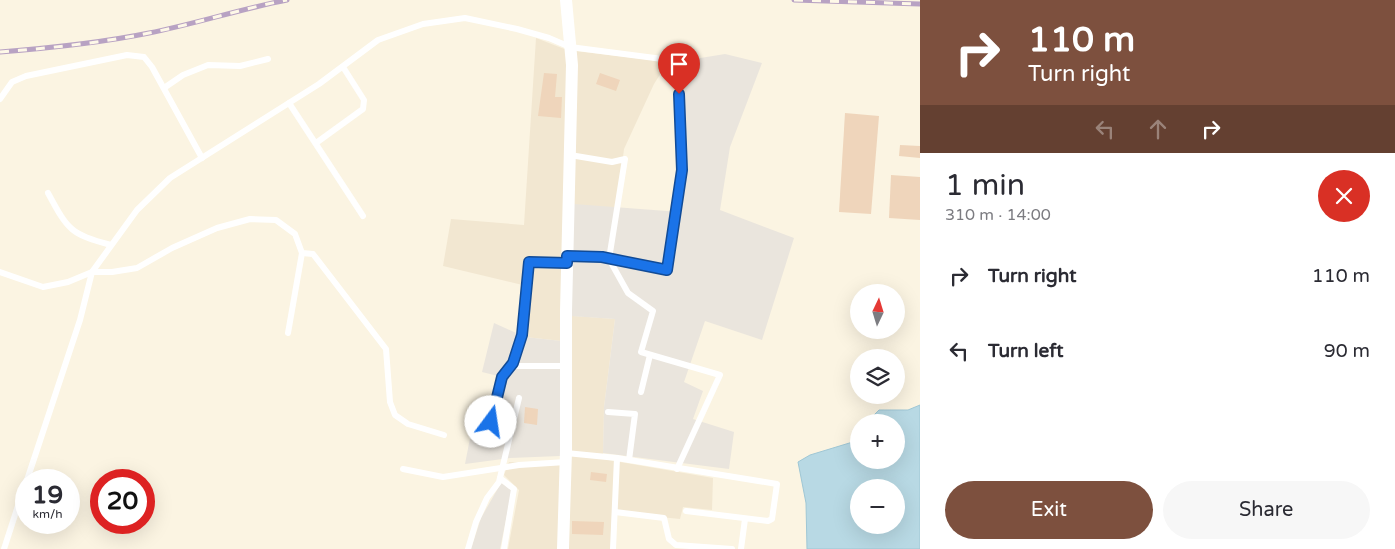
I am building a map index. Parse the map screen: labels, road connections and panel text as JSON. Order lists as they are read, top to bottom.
{
  "north": "top",
  "page": {
    "turn": ["110 m", "Turn right"],
    "heading": ["1 min", "310 m · 14:00"],
    "list": [
      {
        "name": "Turn right",
        "value": "110 m"
      },
      {
        "name": "Turn left",
        "value": "90 m"
      }
    ],
    "map_buttons": ["+", "−"],
    "speed": "19 km/h",
    "limit": "20",
    "buttons": ["Exit", "Share"]
  }
}
